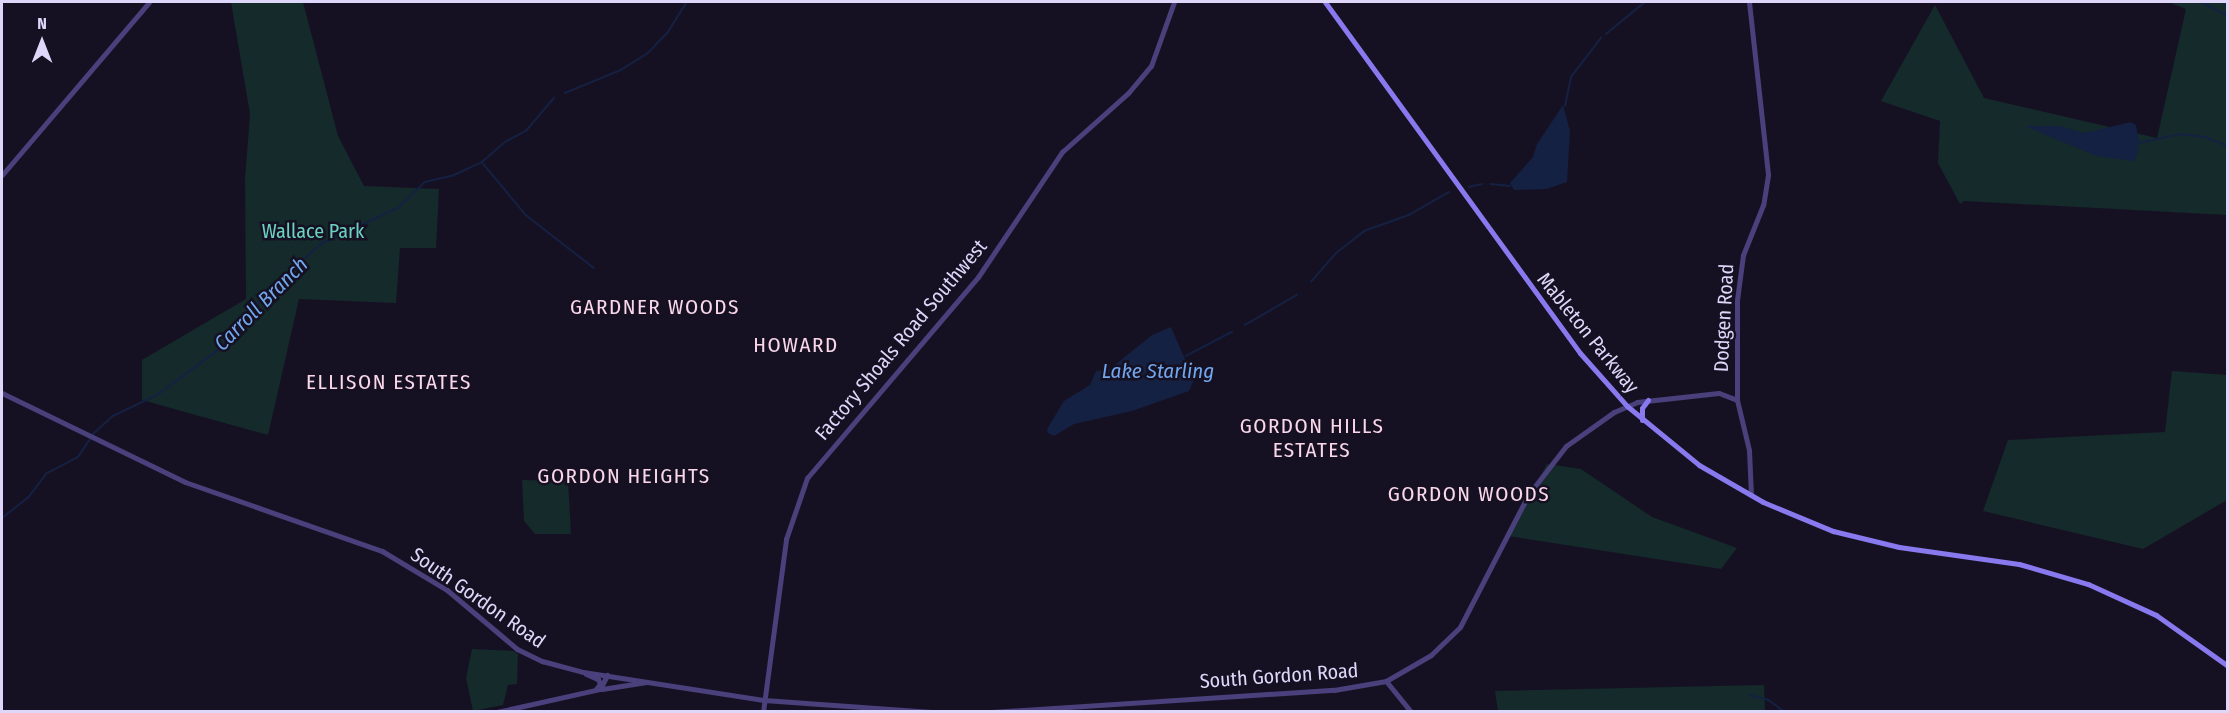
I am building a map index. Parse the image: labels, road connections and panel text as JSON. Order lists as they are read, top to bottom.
{
  "streets": {
    "main road": ["Mableton Parkway"],
    "street": ["Dodgen Road", "Factory Shoals Road Southwest", "South Gordon Road"]
  },
  "crossings": [
    ["Dodgen Road", "Mableton Parkway"],
    ["Dodgen Road", "South Gordon Road"],
    ["Mableton Parkway", "South Gordon Road"],
    ["Factory Shoals Road Southwest", "South Gordon Road"]
  ],
  "districts": [
    "GARDNER WOODS",
    "HOWARD",
    "ELLISON ESTATES",
    "GORDON HILLS ESTATES",
    "GORDON HEIGHTS",
    "GORDON WOODS"
  ],
  "water": ["Carroll Branch", "Lake Starling"],
  "parks": ["Wallace Park"],
  "north": "top"
}
